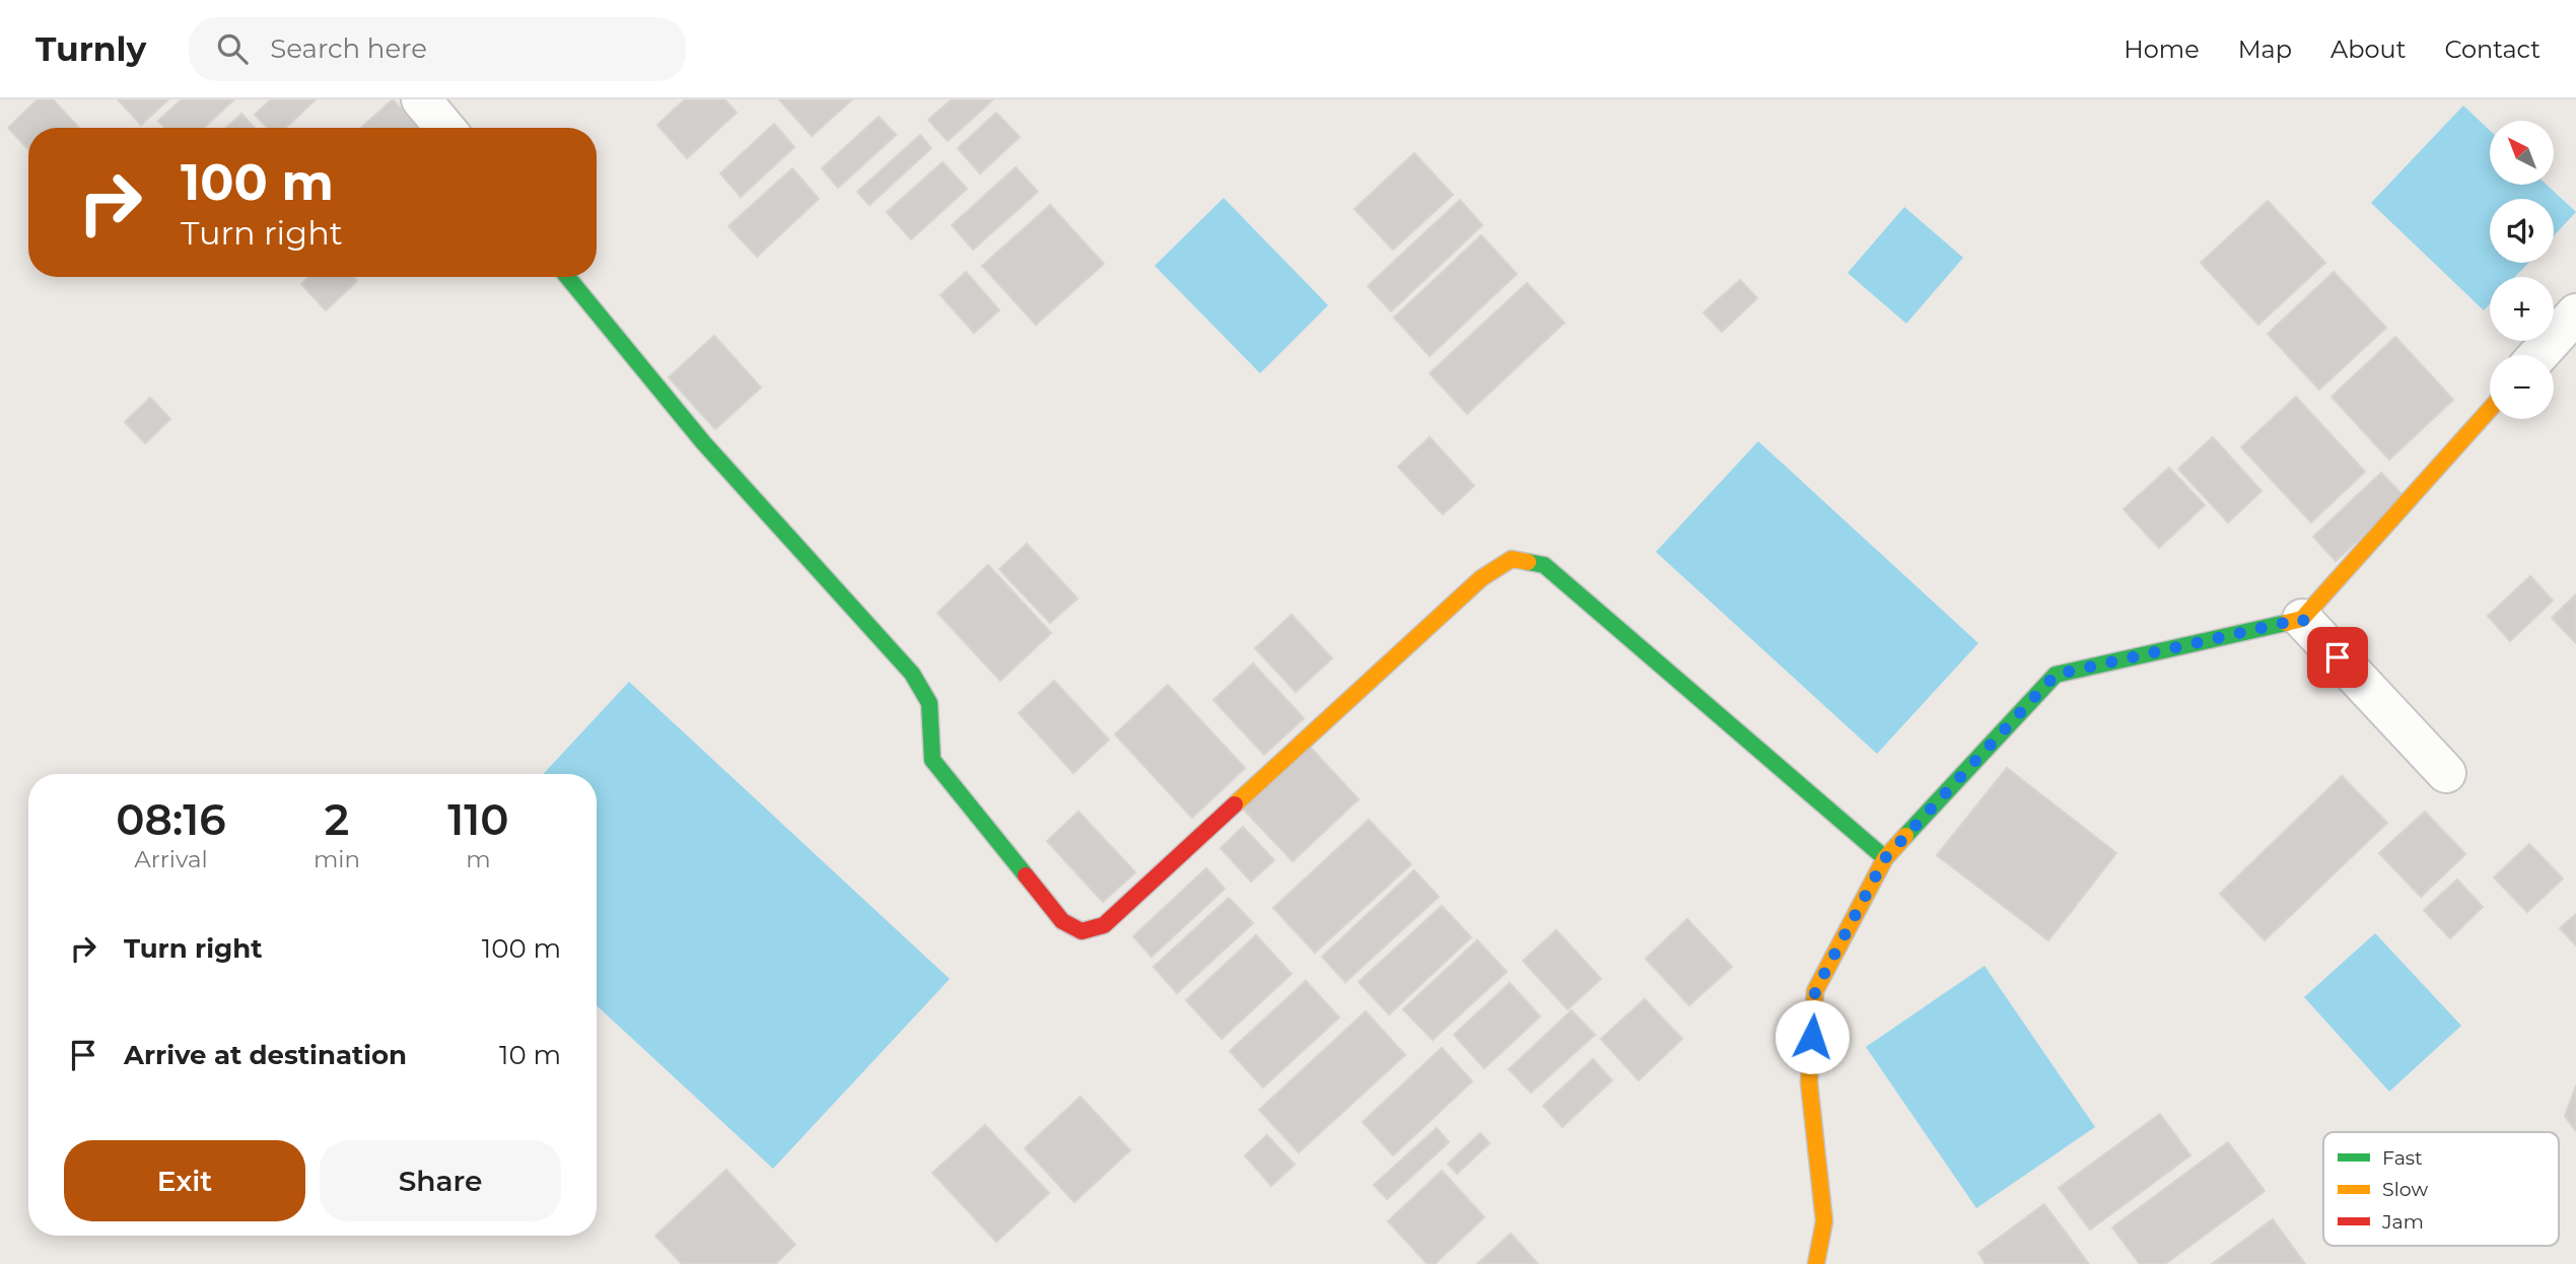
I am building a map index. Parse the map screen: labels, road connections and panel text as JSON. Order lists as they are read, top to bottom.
{
  "legend": ["Fast", "Slow", "Jam"],
  "north": "top left",
  "page": {
    "header": "Turnly",
    "search": "Search here",
    "nav": [
      "Home",
      "Map",
      "About",
      "Contact"
    ],
    "map_buttons": ["+", "−"],
    "turn": ["100 m", "Turn right"],
    "eta": [
      "08:16",
      "Arrival",
      "2",
      "min",
      "110",
      "m"
    ],
    "list": [
      {
        "name": "Turn right",
        "value": "100 m"
      },
      {
        "name": "Arrive at destination",
        "value": "10 m"
      }
    ],
    "buttons": ["Exit", "Share"]
  }
}
